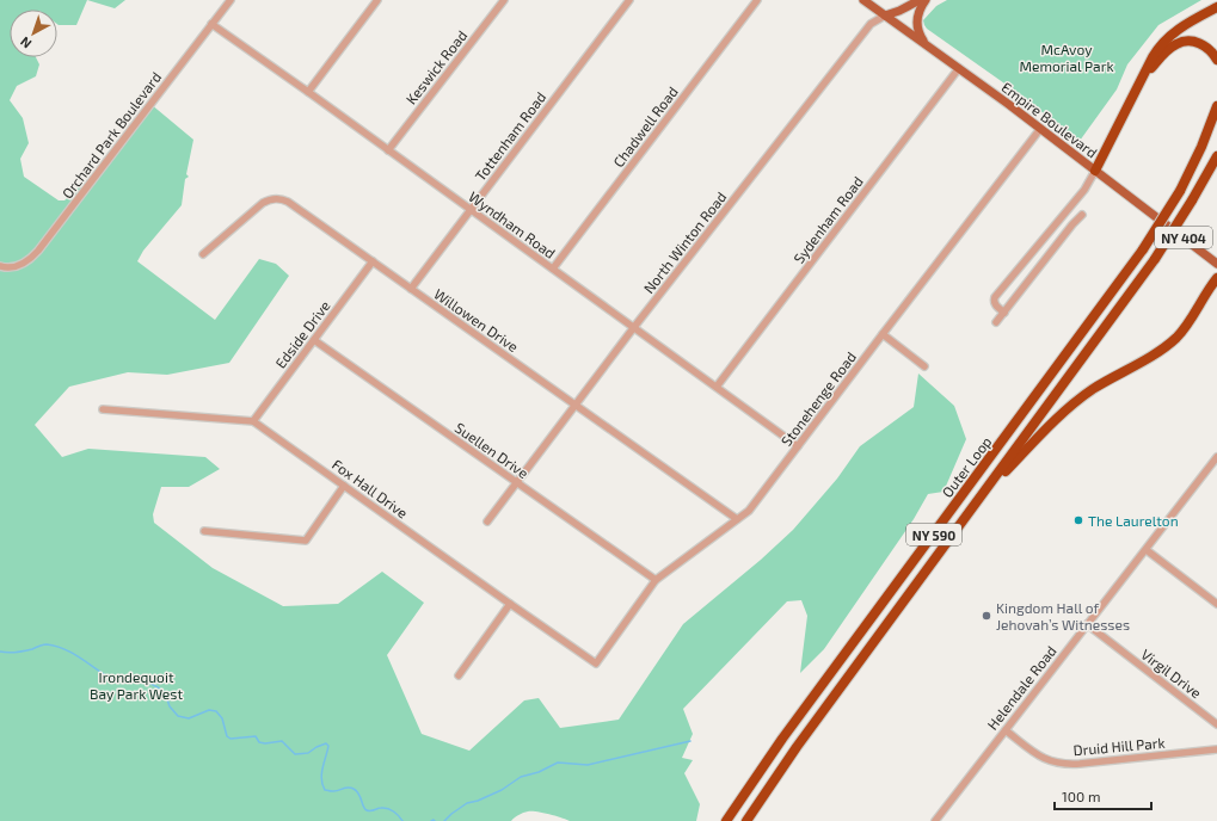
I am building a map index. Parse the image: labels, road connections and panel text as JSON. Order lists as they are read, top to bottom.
{
  "streets": {
    "highway": ["Outer Loop", "NY 590"],
    "main road": ["Empire Boulevard", "NY 404", "North Winton Road"],
    "street": [
      "Keswick Road",
      "Chadwell Road",
      "Orchard Park Boulevard",
      "Tottenham Road",
      "Sydenham Road",
      "Wyndham Road",
      "Willowen Drive",
      "Edside Drive",
      "Stonehenge Road",
      "Suellen Drive",
      "Fox Hall Drive",
      "Virgil Drive",
      "Helendale Road",
      "Druid Hill Park"
    ]
  },
  "crossings": [
    ["Keswick Road", "Wyndham Road"],
    ["Empire Boulevard", "Sydenham Road"],
    ["Empire Boulevard", "North Winton Road"],
    ["Empire Boulevard", "Stonehenge Road"],
    ["Chadwell Road", "Wyndham Road"],
    ["Orchard Park Boulevard", "Wyndham Road"],
    ["Tottenham Road", "Wyndham Road"],
    ["Tottenham Road", "Willowen Drive"],
    ["Sydenham Road", "Wyndham Road"],
    ["Wyndham Road", "North Winton Road"],
    ["Wyndham Road", "Stonehenge Road"],
    ["North Winton Road", "Willowen Drive"],
    ["North Winton Road", "Suellen Drive"],
    ["Willowen Drive", "Edside Drive"],
    ["Willowen Drive", "Stonehenge Road"],
    ["Edside Drive", "Suellen Drive"],
    ["Edside Drive", "Fox Hall Drive"],
    ["Stonehenge Road", "Suellen Drive"],
    ["Stonehenge Road", "Fox Hall Drive"],
    ["Virgil Drive", "Helendale Road"],
    ["Helendale Road", "Druid Hill Park"]
  ],
  "parks": ["McAvoy Memorial Park", "Irondequoit Bay Park West"],
  "places": ["The Laurelton", "Kingdom Hall of Jehovah’s Witnesses"],
  "scale_bar": "100 m",
  "north": "bottom left"
}
